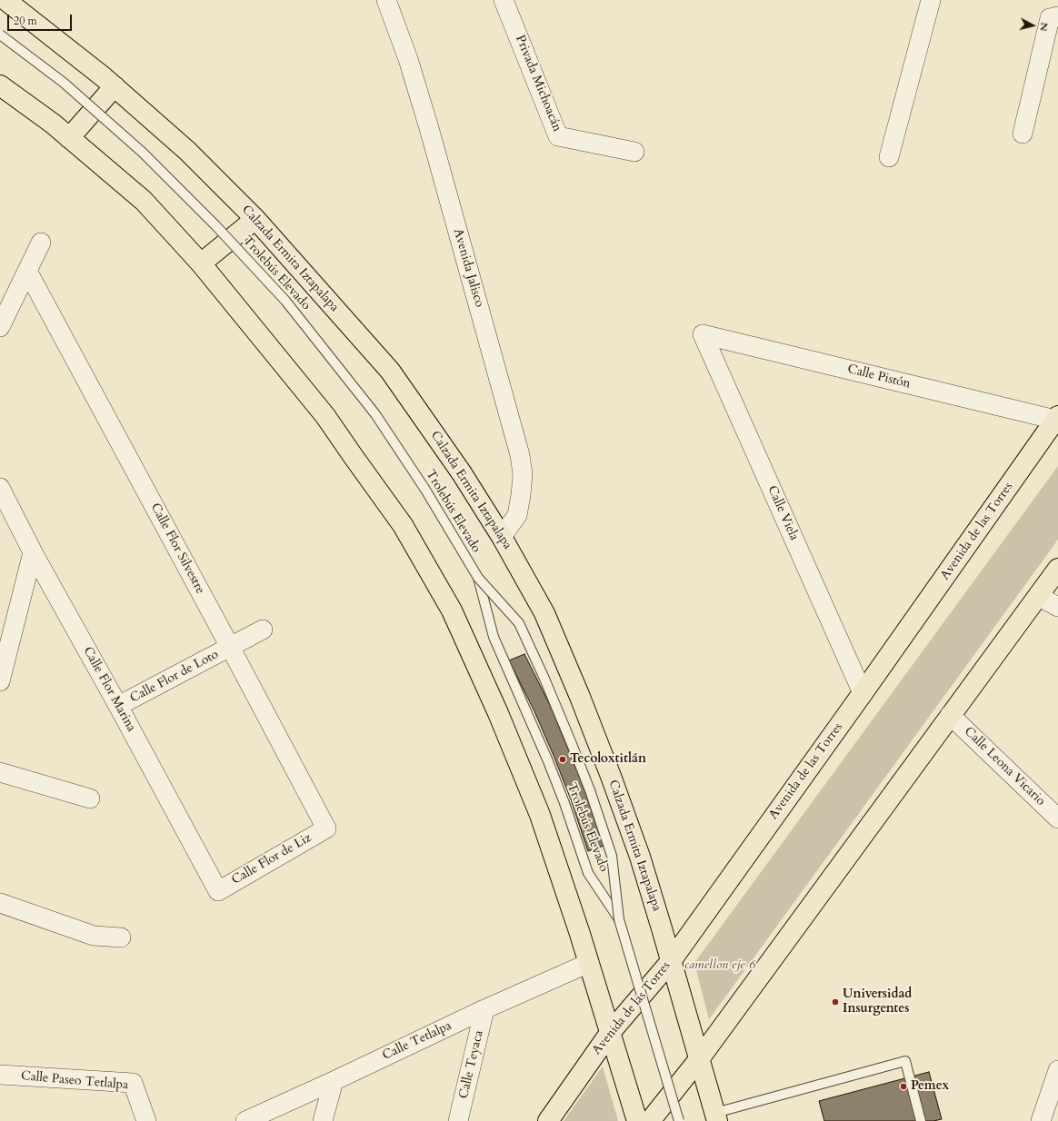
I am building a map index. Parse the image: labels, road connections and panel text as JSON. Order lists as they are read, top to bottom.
{
  "streets": {
    "main road": ["Calzada Ermita Iztapalapa", "Avenida de las Torres"],
    "street": [
      "Privada Michoacán",
      "Avenida Jalisco",
      "Calle Pistón",
      "Calle Viela",
      "Calle Flor Silvestre",
      "Calle Flor de Loto",
      "Calle Flor Marina",
      "Calle Leona Vicario",
      "Calle Flor de Liz",
      "Calle Tetlalpa",
      "Calle Teyaca",
      "Calle Paseo Tetlalpa"
    ],
    "lane": ["Trolebús Elevado"]
  },
  "crossings": [
    ["Calzada Ermita Iztapalapa", "Avenida Jalisco"],
    ["Calzada Ermita Iztapalapa", "Avenida de las Torres"],
    ["Calle Pistón", "Calle Viela"],
    ["Calle Pistón", "Avenida de las Torres"],
    ["Calle Viela", "Avenida de las Torres"],
    ["Calle Flor Silvestre", "Calle Flor de Loto"],
    ["Calle Flor Silvestre", "Calle Flor de Liz"],
    ["Calle Flor de Loto", "Calle Flor Marina"],
    ["Calle Flor Marina", "Calle Flor de Liz"],
    ["Calle Tetlalpa", "Calle Teyaca"]
  ],
  "parks": ["camellon eje 6"],
  "places": ["Tecoloxtitlán", "Universidad Insurgentes", "Pemex"],
  "scale_bar": "20 m",
  "north": "right"
}
